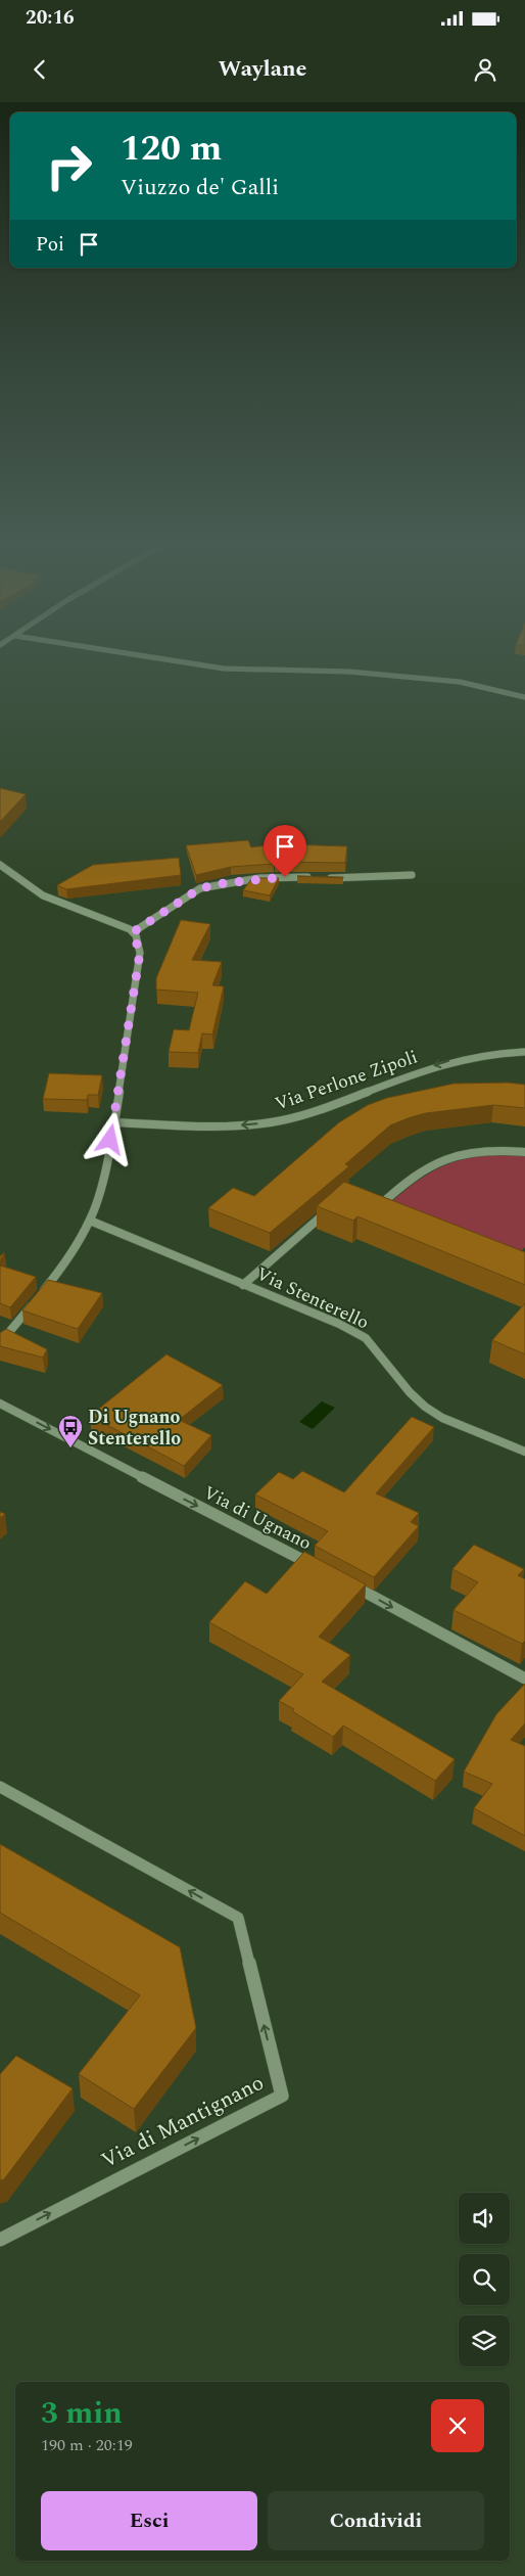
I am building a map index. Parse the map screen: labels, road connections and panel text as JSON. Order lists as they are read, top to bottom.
{
  "streets": {
    "street": [
      "Via Perlone Zipoli",
      "Via Stenterello",
      "Via di Ugnano",
      "Via di Mantignano"
    ]
  },
  "one_way": ["Via Perlone Zipoli", "Via di Ugnano"],
  "places": {
    "bus stop": ["Di Ugnano Stenterello"]
  },
  "page": {
    "status": "20:16",
    "header": "Waylane",
    "turn": ["120 m", "Viuzzo de' Galli"],
    "then": "Poi",
    "heading": ["3 min", "190 m · 20:19"],
    "buttons": ["Esci", "Condividi"]
  }
}
